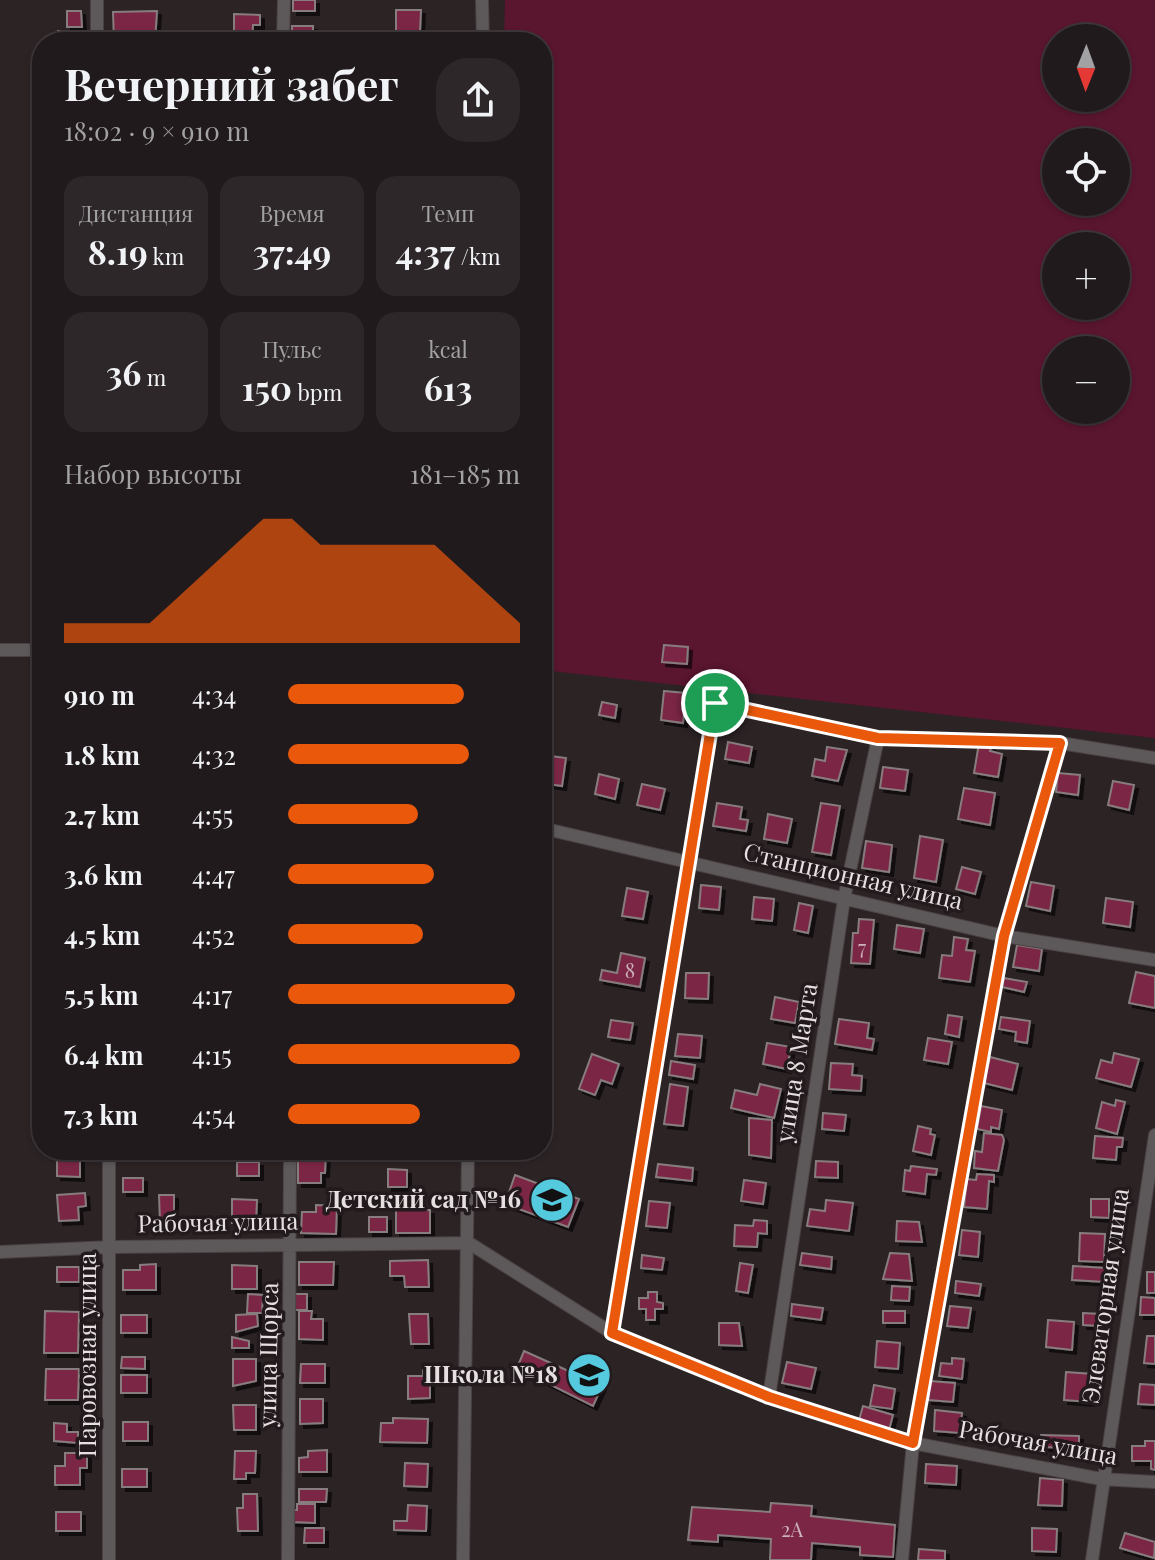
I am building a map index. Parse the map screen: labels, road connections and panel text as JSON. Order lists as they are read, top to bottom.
{
  "streets": {
    "street": [
      "Станционная улица",
      "улица 8 Марта",
      "Рабочая улица",
      "Элеваторная улица",
      "Паровозная улица",
      "улица Щорса"
    ]
  },
  "crossings": [
    ["Станционная улица", "улица 8 Марта"],
    ["улица 8 Марта", "Рабочая улица"],
    ["Рабочая улица", "Элеваторная улица"],
    ["Рабочая улица", "Паровозная улица"],
    ["Рабочая улица", "улица Щорса"]
  ],
  "places": {
    "school or university": ["Детский сад №16", "Школа №18"]
  },
  "house_numbers": ["7", "8", "2А"],
  "north": "bottom",
  "page": {
    "map_buttons": ["+", "−"],
    "heading": ["Вечерний забег", "18:02 · 9 × 910 m"],
    "stats": [
      ["Дистанция", "8.19 km"],
      ["Время", "37:49"],
      ["Темп", "4:37 /km"],
      ["36 m"],
      ["Пульс", "150 bpm"],
      ["kcal", "613"]
    ],
    "chart": ["Набор высоты", "181–185 m"],
    "list": [
      {
        "name": "910 m",
        "note": "4:34"
      },
      {
        "name": "1.8 km",
        "note": "4:32"
      },
      {
        "name": "2.7 km",
        "note": "4:55"
      },
      {
        "name": "3.6 km",
        "note": "4:47"
      },
      {
        "name": "4.5 km",
        "note": "4:52"
      },
      {
        "name": "5.5 km",
        "note": "4:17"
      },
      {
        "name": "6.4 km",
        "note": "4:15"
      },
      {
        "name": "7.3 km",
        "note": "4:54"
      }
    ]
  }
}
